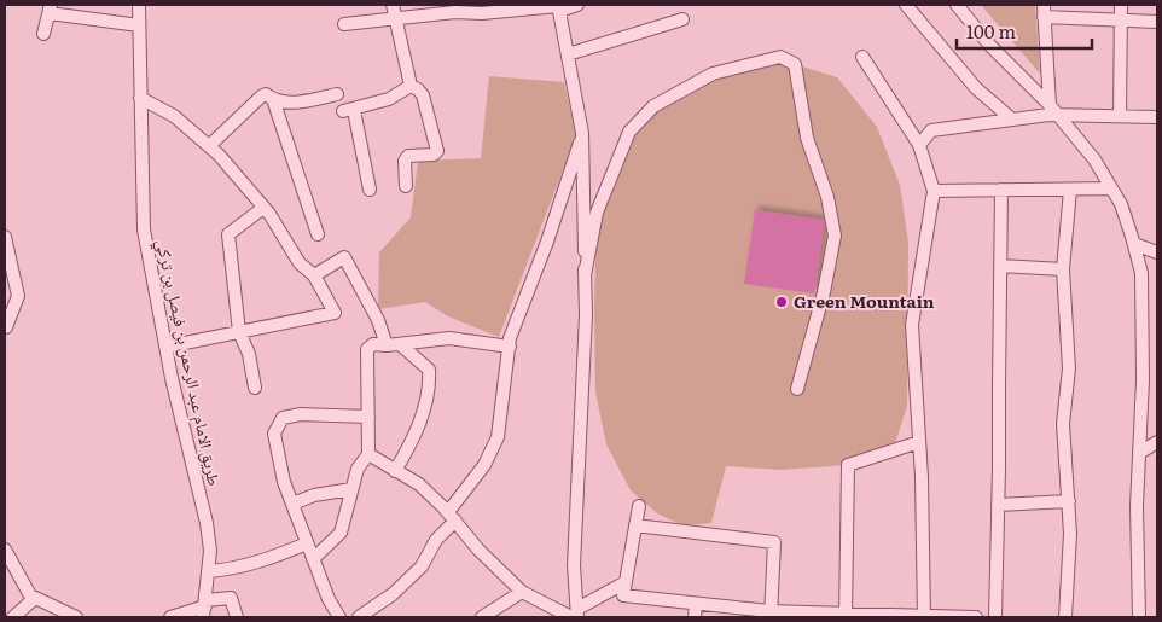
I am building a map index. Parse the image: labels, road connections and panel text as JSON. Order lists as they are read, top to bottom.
{
  "streets": {
    "street": ["طريق الامام عبد الرحمن بن فيصل بن تركي"]
  },
  "places": ["Green Mountain"],
  "scale_bar": "100 m"
}
